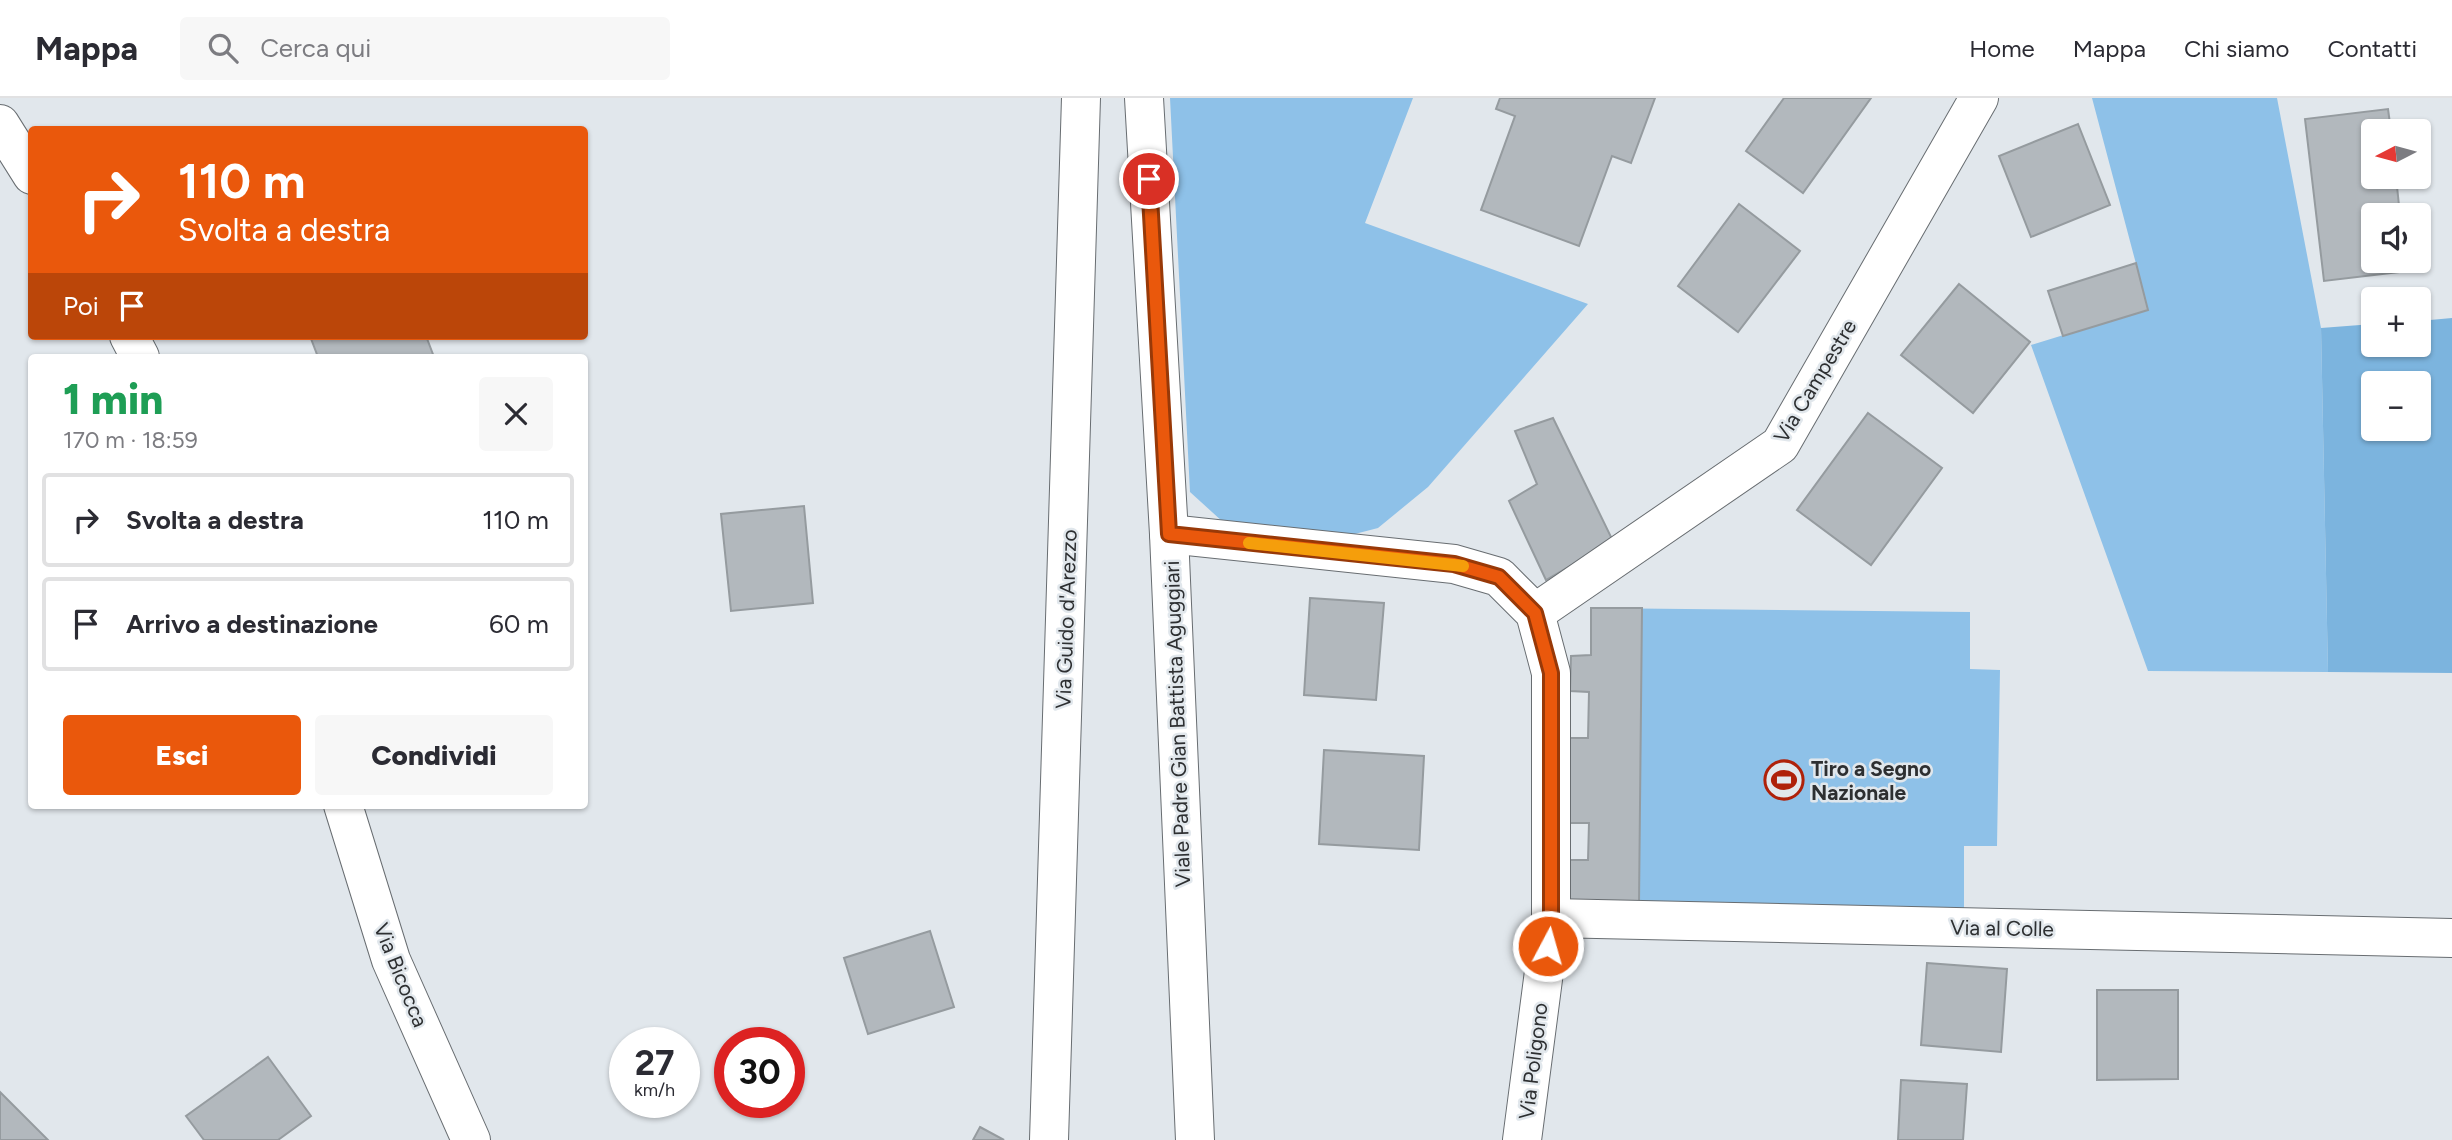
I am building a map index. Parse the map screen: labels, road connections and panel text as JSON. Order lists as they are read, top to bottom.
{
  "streets": {
    "street": [
      "Via Campestre",
      "Via Guido d'Arezzo",
      "Viale Padre Gian Battista Aguggiari",
      "Via al Colle",
      "Via Bicocca",
      "Via Poligono"
    ]
  },
  "crossings": [
    ["Via Campestre", "Via Poligono"],
    ["Via al Colle", "Via Poligono"]
  ],
  "places": {
    "sports": ["Tiro a Segno Nazionale"]
  },
  "north": "left",
  "page": {
    "header": "Mappa",
    "search": "Cerca qui",
    "nav": [
      "Home",
      "Mappa",
      "Chi siamo",
      "Contatti"
    ],
    "map_buttons": ["+", "−"],
    "turn": ["110 m", "Svolta a destra"],
    "then": "Poi",
    "heading": ["1 min", "170 m · 18:59"],
    "list": [
      {
        "name": "Svolta a destra",
        "value": "110 m"
      },
      {
        "name": "Arrivo a destinazione",
        "value": "60 m"
      }
    ],
    "buttons": ["Esci", "Condividi"],
    "speed": "27 km/h",
    "limit": "30"
  }
}
